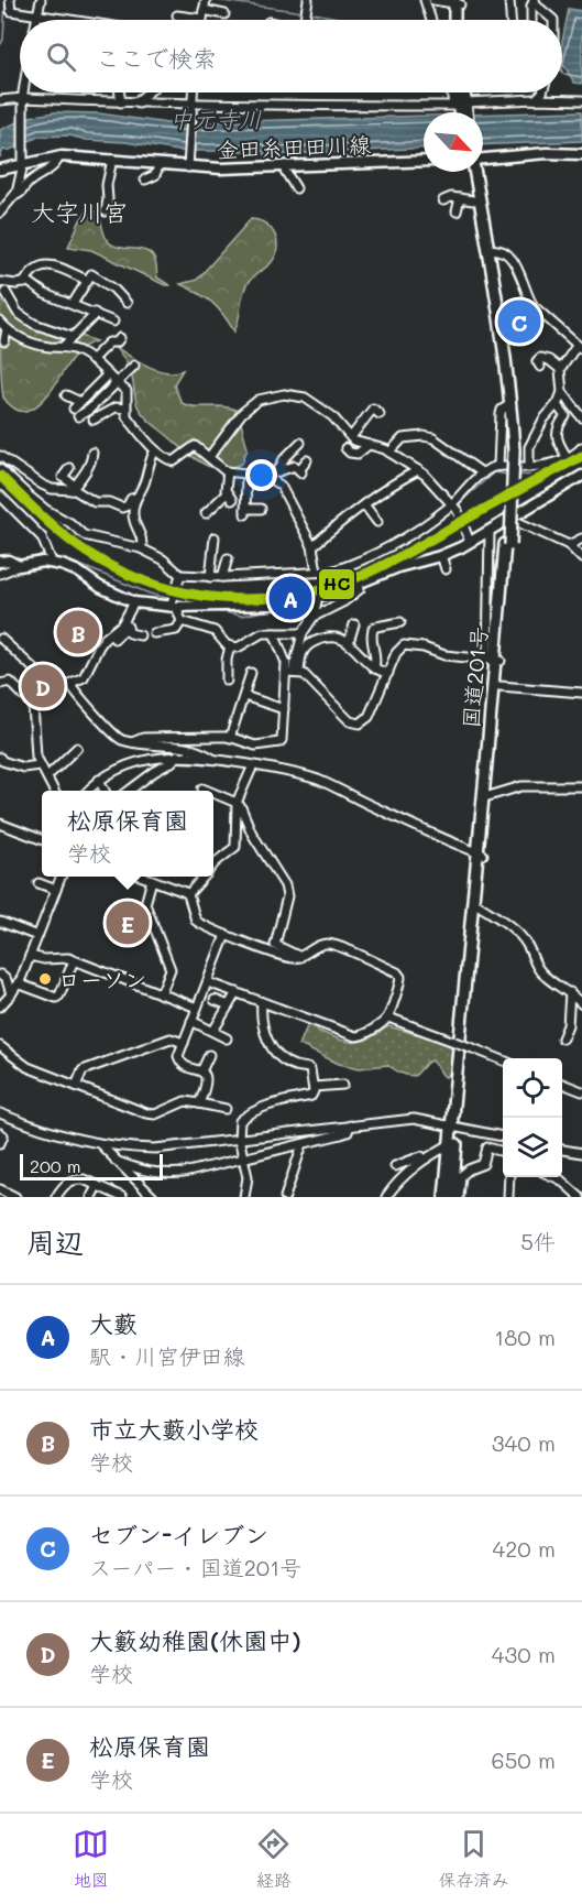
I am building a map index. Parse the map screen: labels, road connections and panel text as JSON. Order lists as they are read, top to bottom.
{
  "streets": {
    "highway": ["国道201号"],
    "main road": ["金田糸田田川線"]
  },
  "districts": ["大字川宮"],
  "water": ["中元寺川"],
  "places": ["ローソン"],
  "lines": ["transit line HC"],
  "scale_bar": "200 m",
  "north": "bottom right",
  "page": {
    "search": "ここで検索",
    "pins": [
      "C",
      "A",
      "B",
      "D",
      "E"
    ],
    "popup": ["松原保育園", "学校"],
    "scale": "200 m",
    "heading": ["周辺", "5件"],
    "list": [
      {
        "mark": "A",
        "name": "大藪",
        "note": "駅 · 川宮伊田線",
        "value": "180 m"
      },
      {
        "mark": "B",
        "name": "市立大藪小学校",
        "note": "学校",
        "value": "340 m"
      },
      {
        "mark": "C",
        "name": "セブン-イレブン",
        "note": "スーパー · 国道201号",
        "value": "420 m"
      },
      {
        "mark": "D",
        "name": "大籔幼稚園(休園中)",
        "note": "学校",
        "value": "430 m"
      },
      {
        "mark": "E",
        "name": "松原保育園",
        "note": "学校",
        "value": "650 m"
      }
    ],
    "nav": ["地図", "経路", "保存済み"]
  }
}
